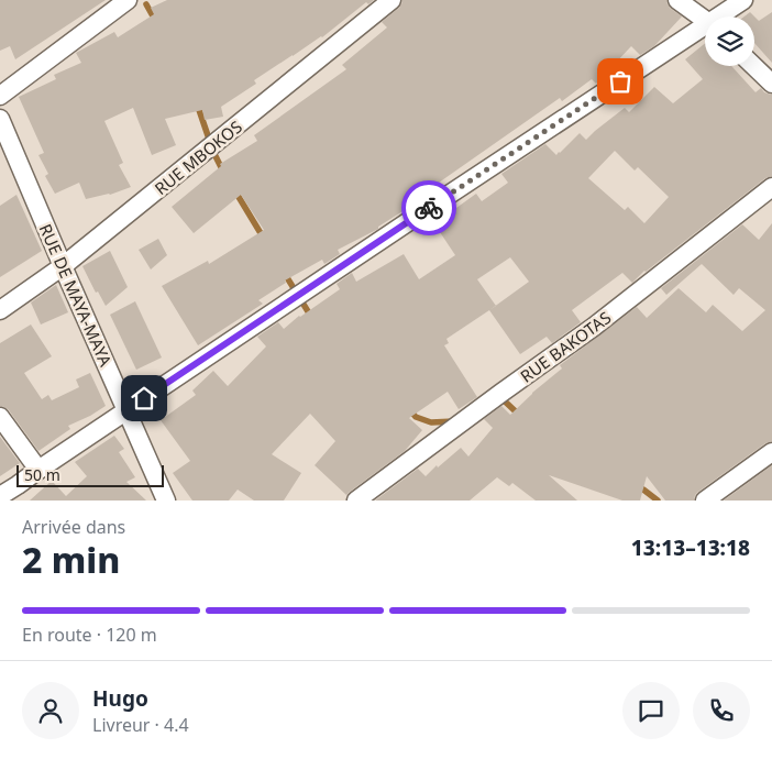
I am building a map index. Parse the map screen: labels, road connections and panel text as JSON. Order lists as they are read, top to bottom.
{
  "streets": {
    "street": ["RUE MBOKOS", "RUE DE MAYA-MAYA", "RUE BAKOTAS"]
  },
  "crossings": [
    ["RUE MBOKOS", "RUE DE MAYA-MAYA"]
  ],
  "scale_bar": "50 m",
  "page": {
    "scale": "50 m",
    "heading": ["2 min", "Arrivée dans", "13:13–13:18"],
    "panel": ["Hugo", "Livreur · 4.4"],
    "bar": "En route · 120 m"
  }
}
